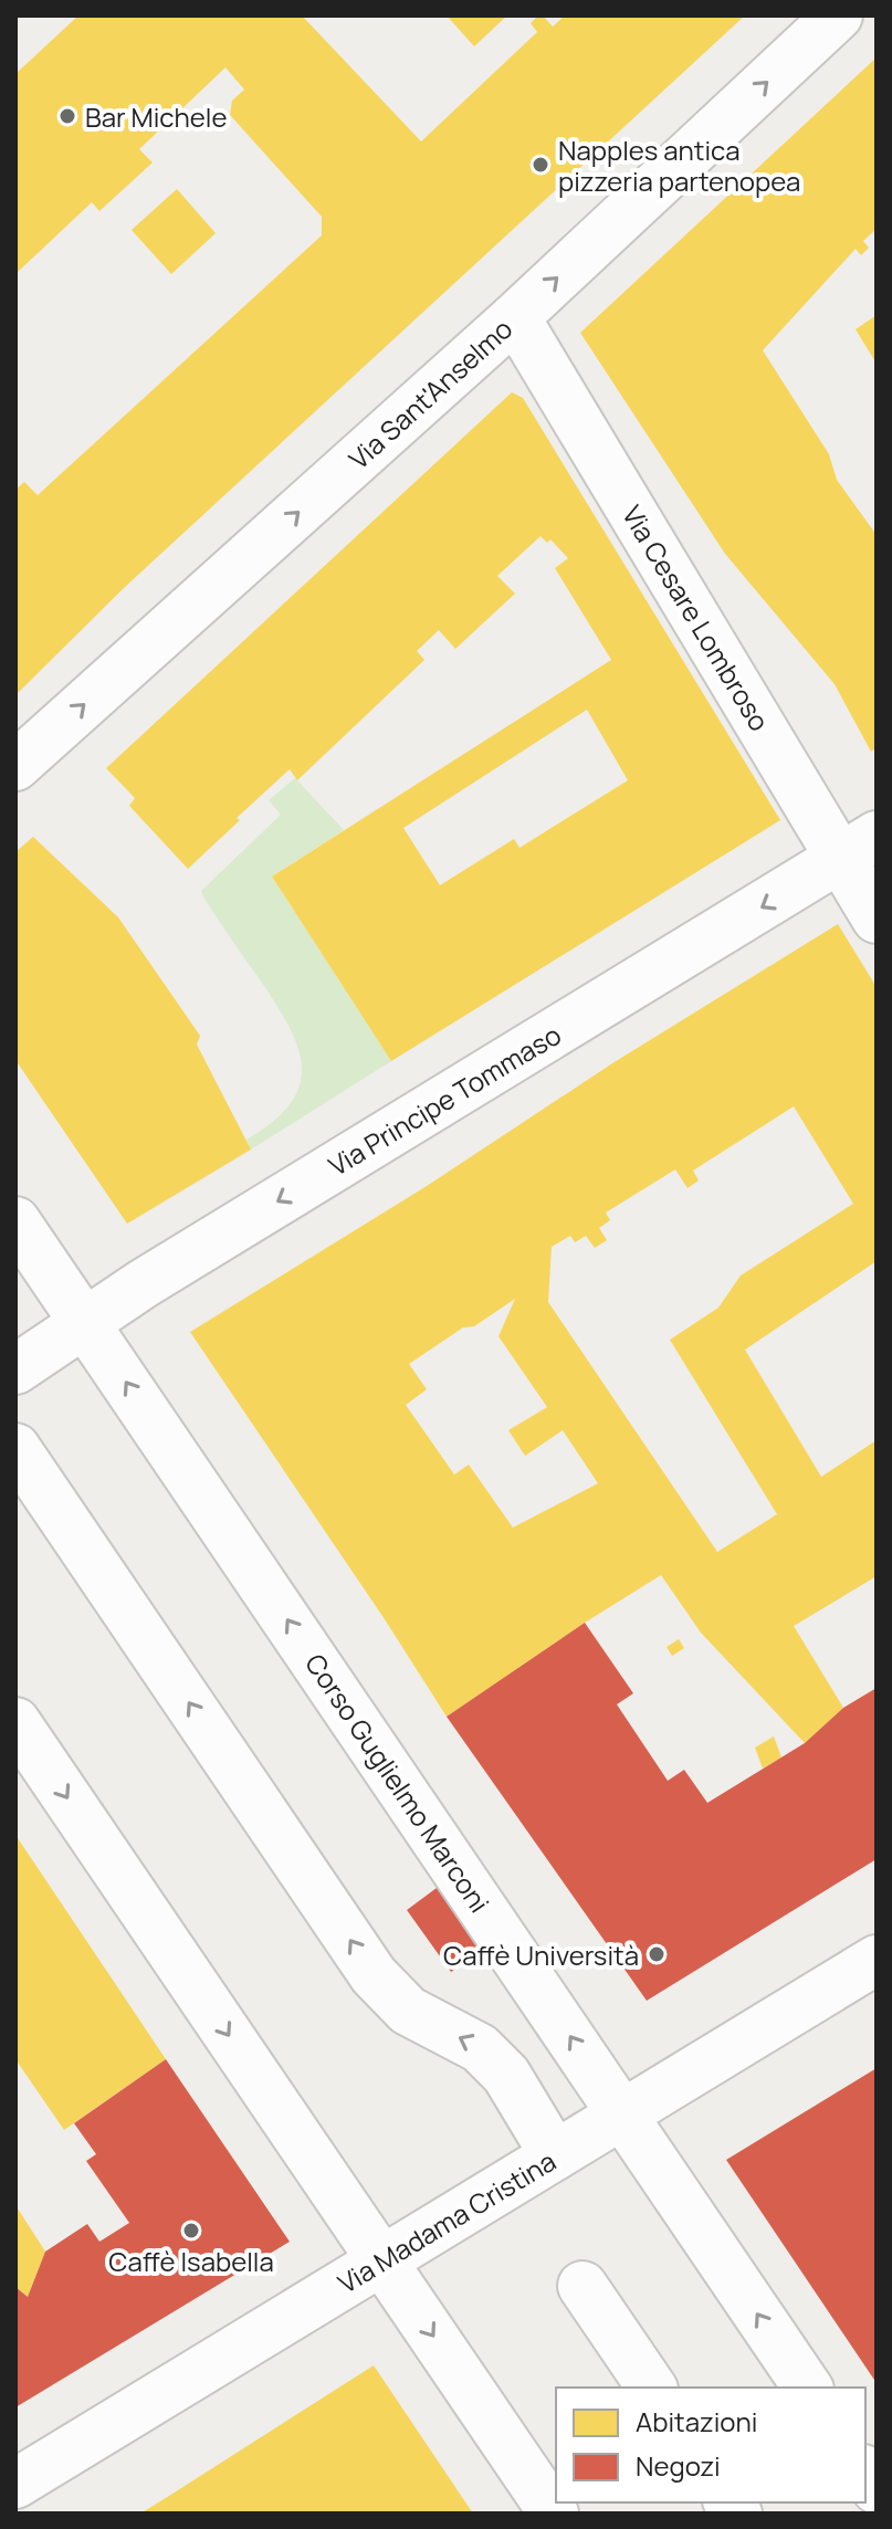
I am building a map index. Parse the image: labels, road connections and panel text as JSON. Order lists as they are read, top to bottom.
{
  "streets": {
    "street": [
      "Via Sant'Anselmo",
      "Via Cesare Lombroso",
      "Via Principe Tommaso",
      "Corso Guglielmo Marconi",
      "Via Madama Cristina"
    ]
  },
  "crossings": [
    ["Via Sant'Anselmo", "Via Cesare Lombroso"],
    ["Via Cesare Lombroso", "Via Principe Tommaso"],
    ["Via Principe Tommaso", "Corso Guglielmo Marconi"],
    ["Corso Guglielmo Marconi", "Via Madama Cristina"]
  ],
  "one_way": ["Via Sant'Anselmo", "Via Principe Tommaso"],
  "places": [
    "Bar Michele",
    "Napples antica pizzeria partenopea",
    "Caffè Università",
    "Caffè Isabella"
  ],
  "legend": ["Abitazioni", "Negozi"]
}
